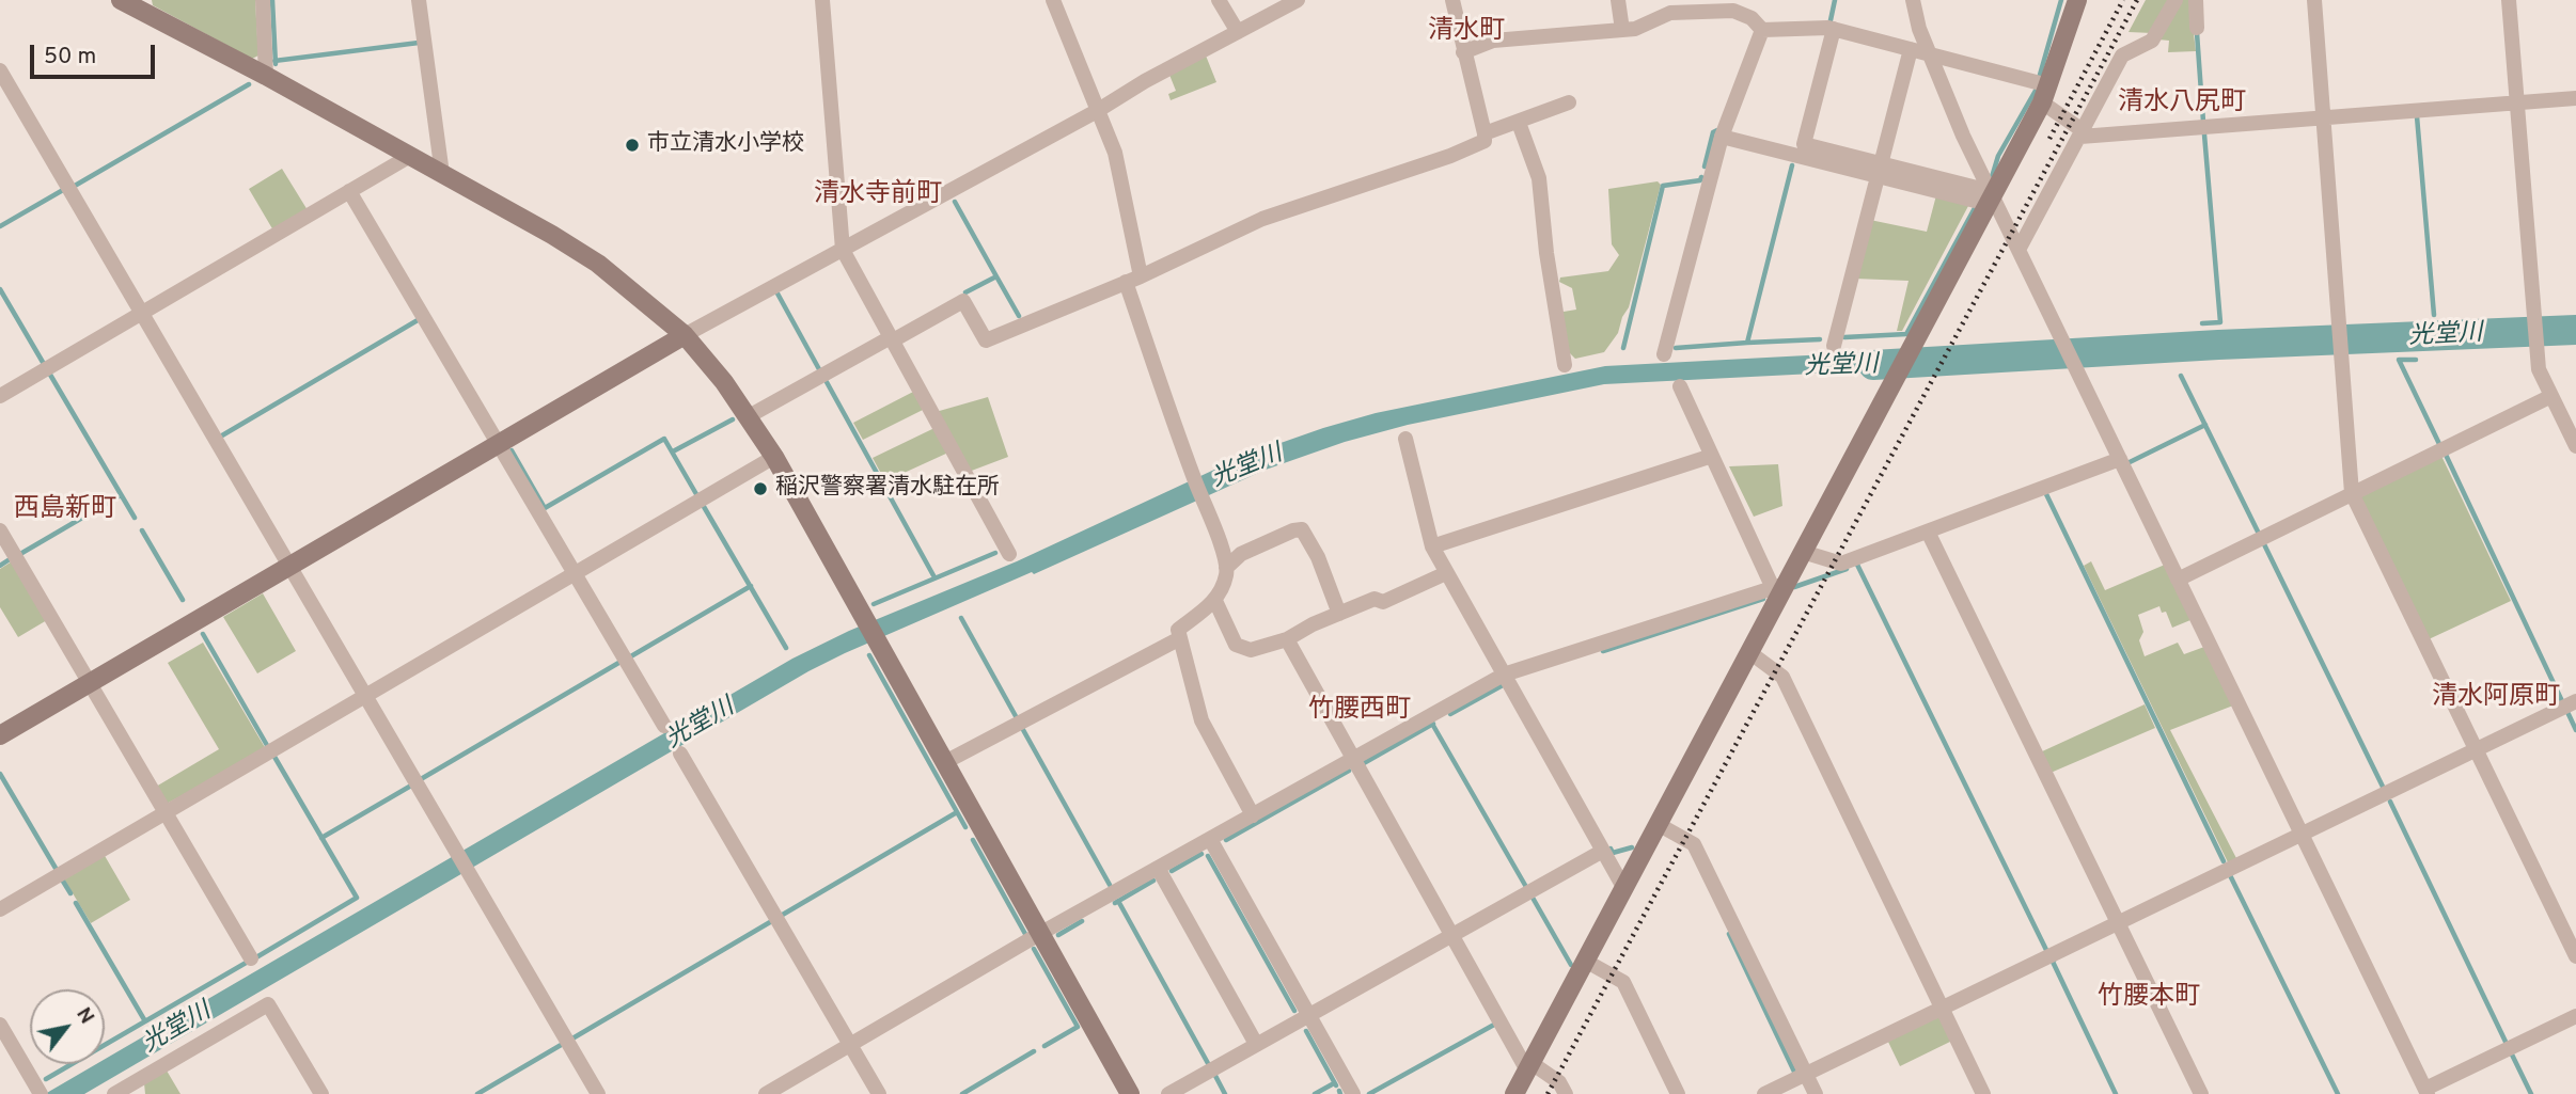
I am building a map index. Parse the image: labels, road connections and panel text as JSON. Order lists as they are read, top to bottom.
{
  "districts": [
    "清水町",
    "清水八尻町",
    "清水寺前町",
    "西島新町",
    "清水阿原町",
    "竹腰西町",
    "竹腰本町"
  ],
  "water": ["光堂川"],
  "places": ["市立清水小学校", "稲沢警察署清水駐在所"],
  "scale_bar": "50 m",
  "north": "top right"
}
